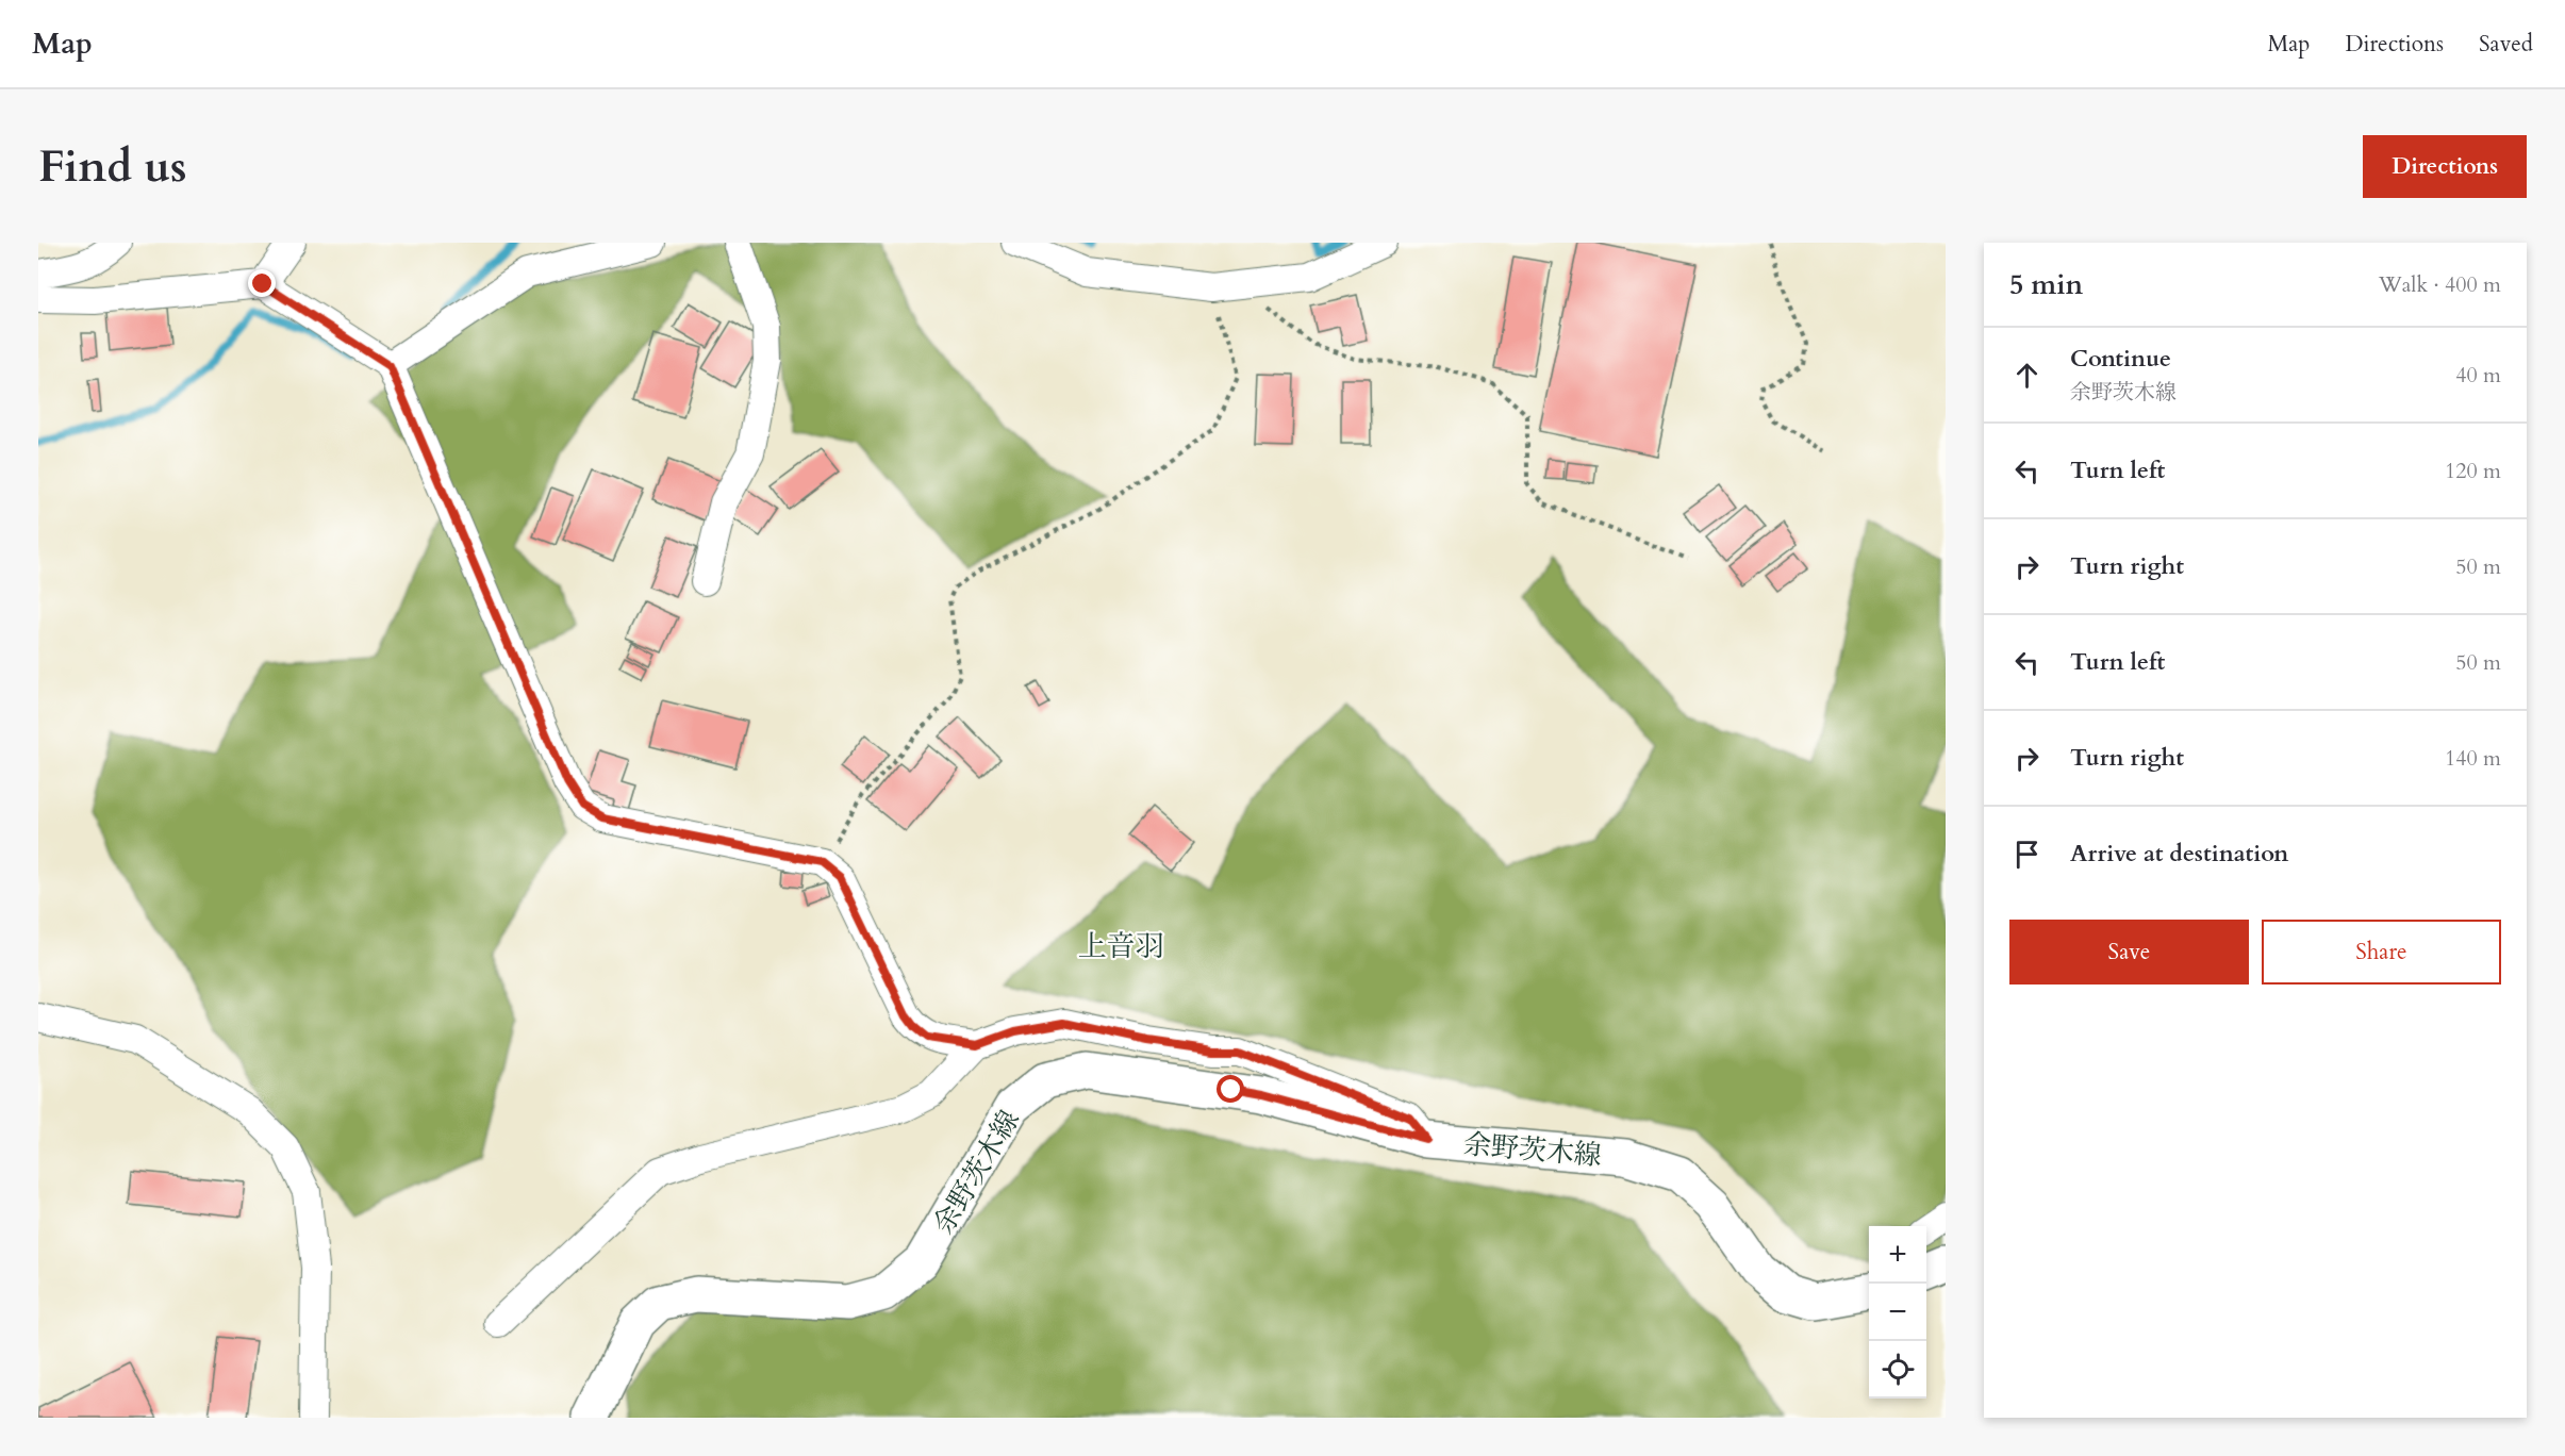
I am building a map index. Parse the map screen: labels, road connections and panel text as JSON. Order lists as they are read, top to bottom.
{
  "streets": {
    "main road": ["余野茨木線"]
  },
  "districts": ["上音羽"],
  "page": {
    "header": "Map",
    "nav": ["Map", "Directions", "Saved"],
    "buttons": [
      "Directions",
      ["Save", "Share"]
    ],
    "title": "Find us",
    "heading": ["5 min", "Walk · 400 m"],
    "list": [
      ["Continue", "余野茨木線", "40 m"],
      ["Turn left", "120 m"],
      ["Turn right", "50 m"],
      ["Turn left", "50 m"],
      ["Turn right", "140 m"],
      "Arrive at destination"
    ],
    "map_buttons": ["+", "−"]
  }
}
